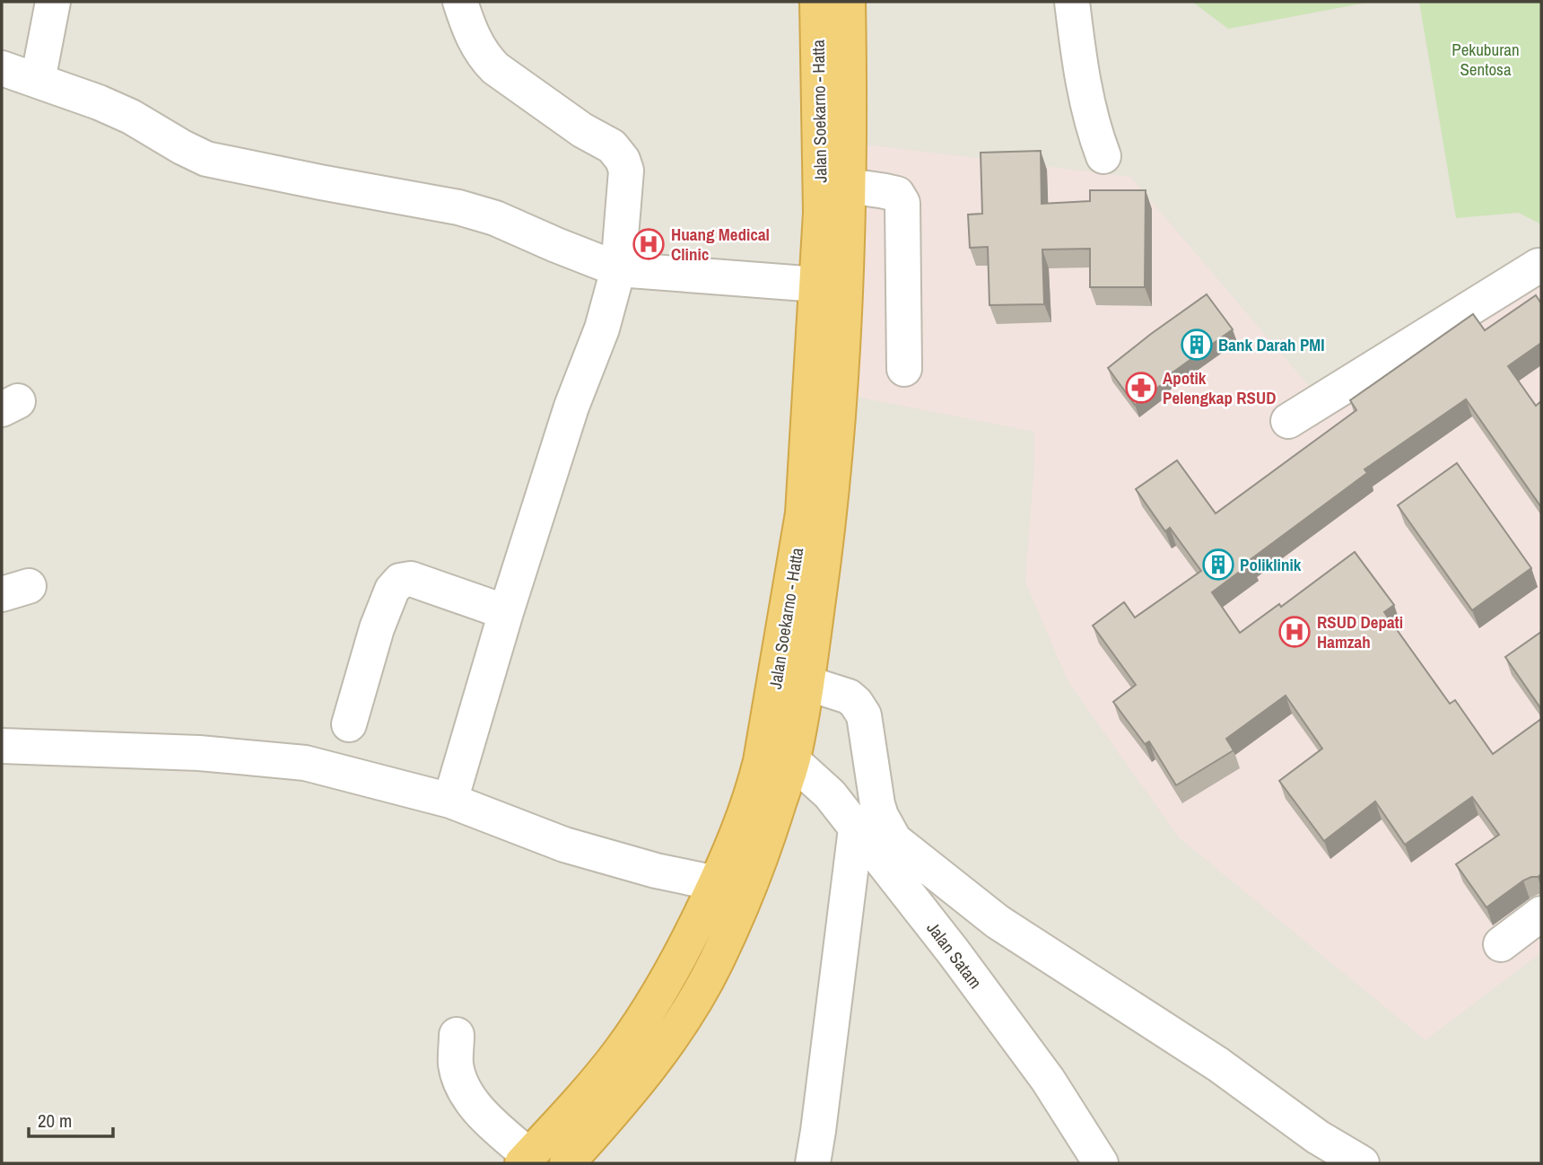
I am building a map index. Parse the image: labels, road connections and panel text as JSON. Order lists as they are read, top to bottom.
{
  "streets": {
    "highway": ["Jalan Soekarno - Hatta"],
    "street": ["Jalan Satam"]
  },
  "crossings": [
    ["Jalan Soekarno - Hatta", "Jalan Satam"]
  ],
  "parks": ["Pekuburan Sentosa"],
  "places": {
    "hospital": ["Huang Medical Clinic", "RSUD Depati Hamzah"],
    "building": ["Bank Darah PMI", "Poliklinik"],
    "pharmacy": ["Apotik Pelengkap RSUD"]
  },
  "scale_bar": "20 m"
}
